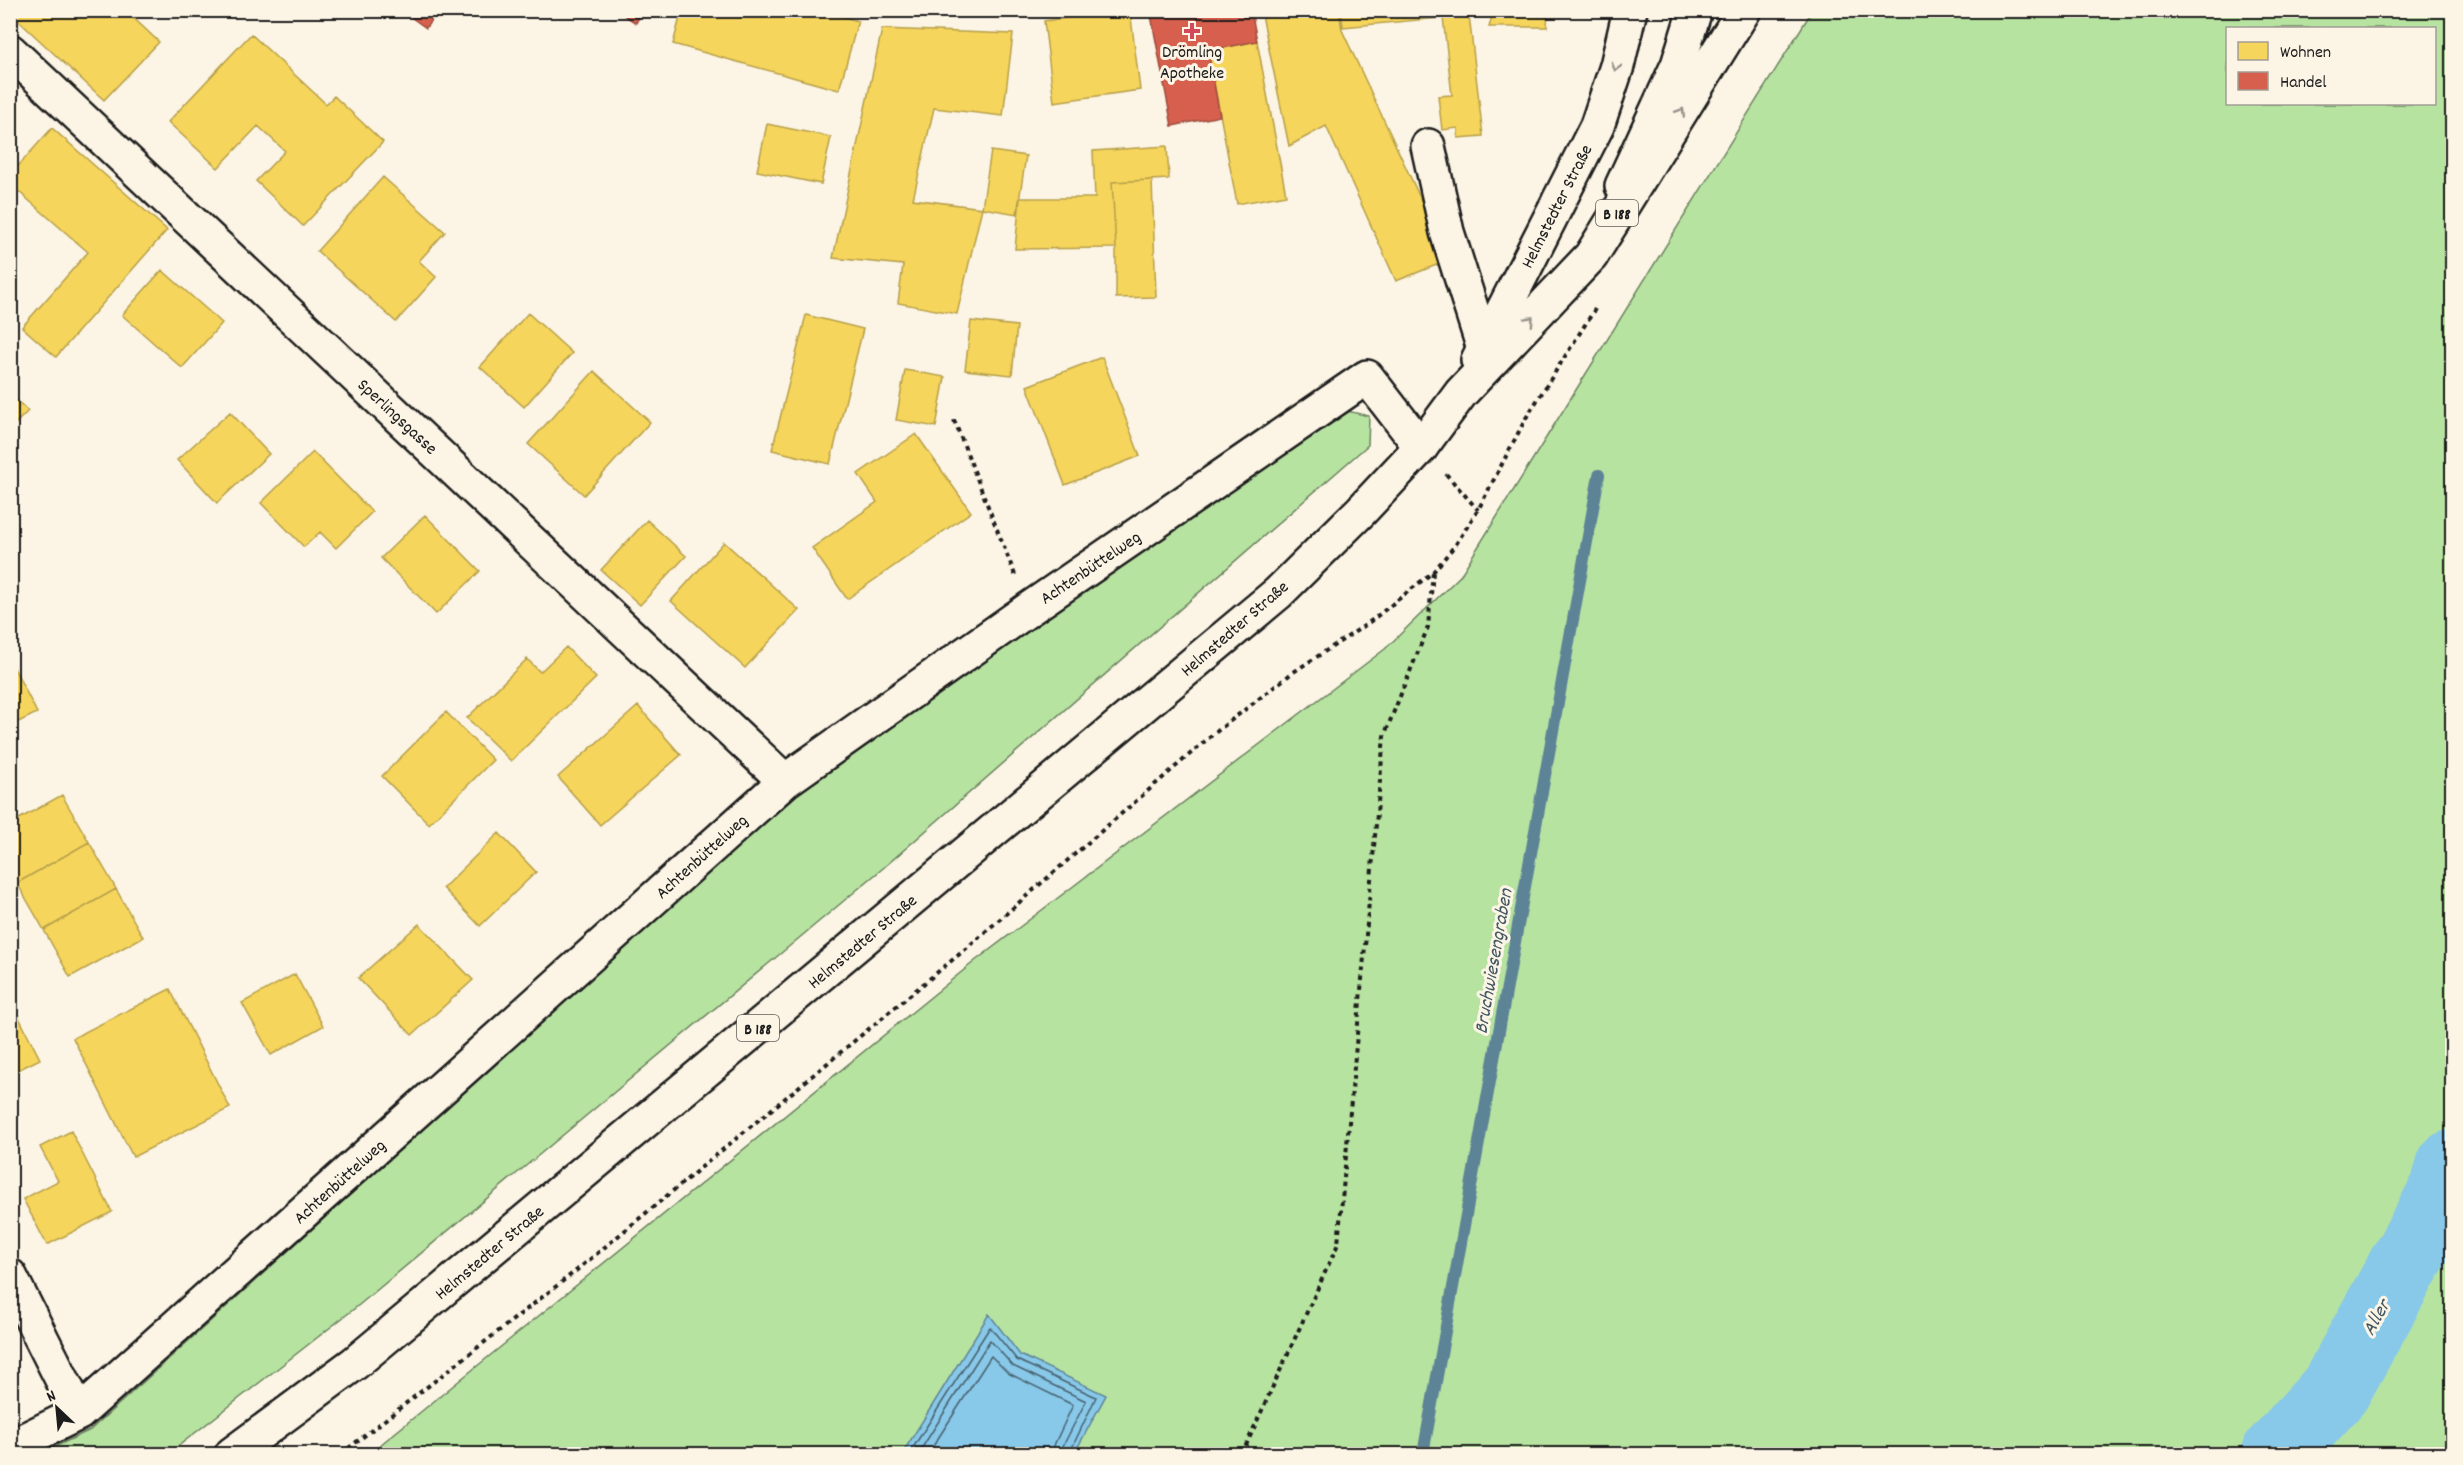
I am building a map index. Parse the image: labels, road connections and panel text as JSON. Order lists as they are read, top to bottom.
{
  "streets": {
    "street": [
      "Helmstedter Straße",
      "B 188",
      "Sperlingsgasse",
      "Achtenbüttelweg"
    ]
  },
  "crossings": [
    ["Helmstedter Straße", "Achtenbüttelweg"],
    ["Sperlingsgasse", "Achtenbüttelweg"]
  ],
  "water": ["Bruchwiesengraben", "Aller"],
  "places": {
    "health": ["Drömling Apotheke"]
  },
  "legend": ["Wohnen", "Handel"],
  "north": "top left"
}
